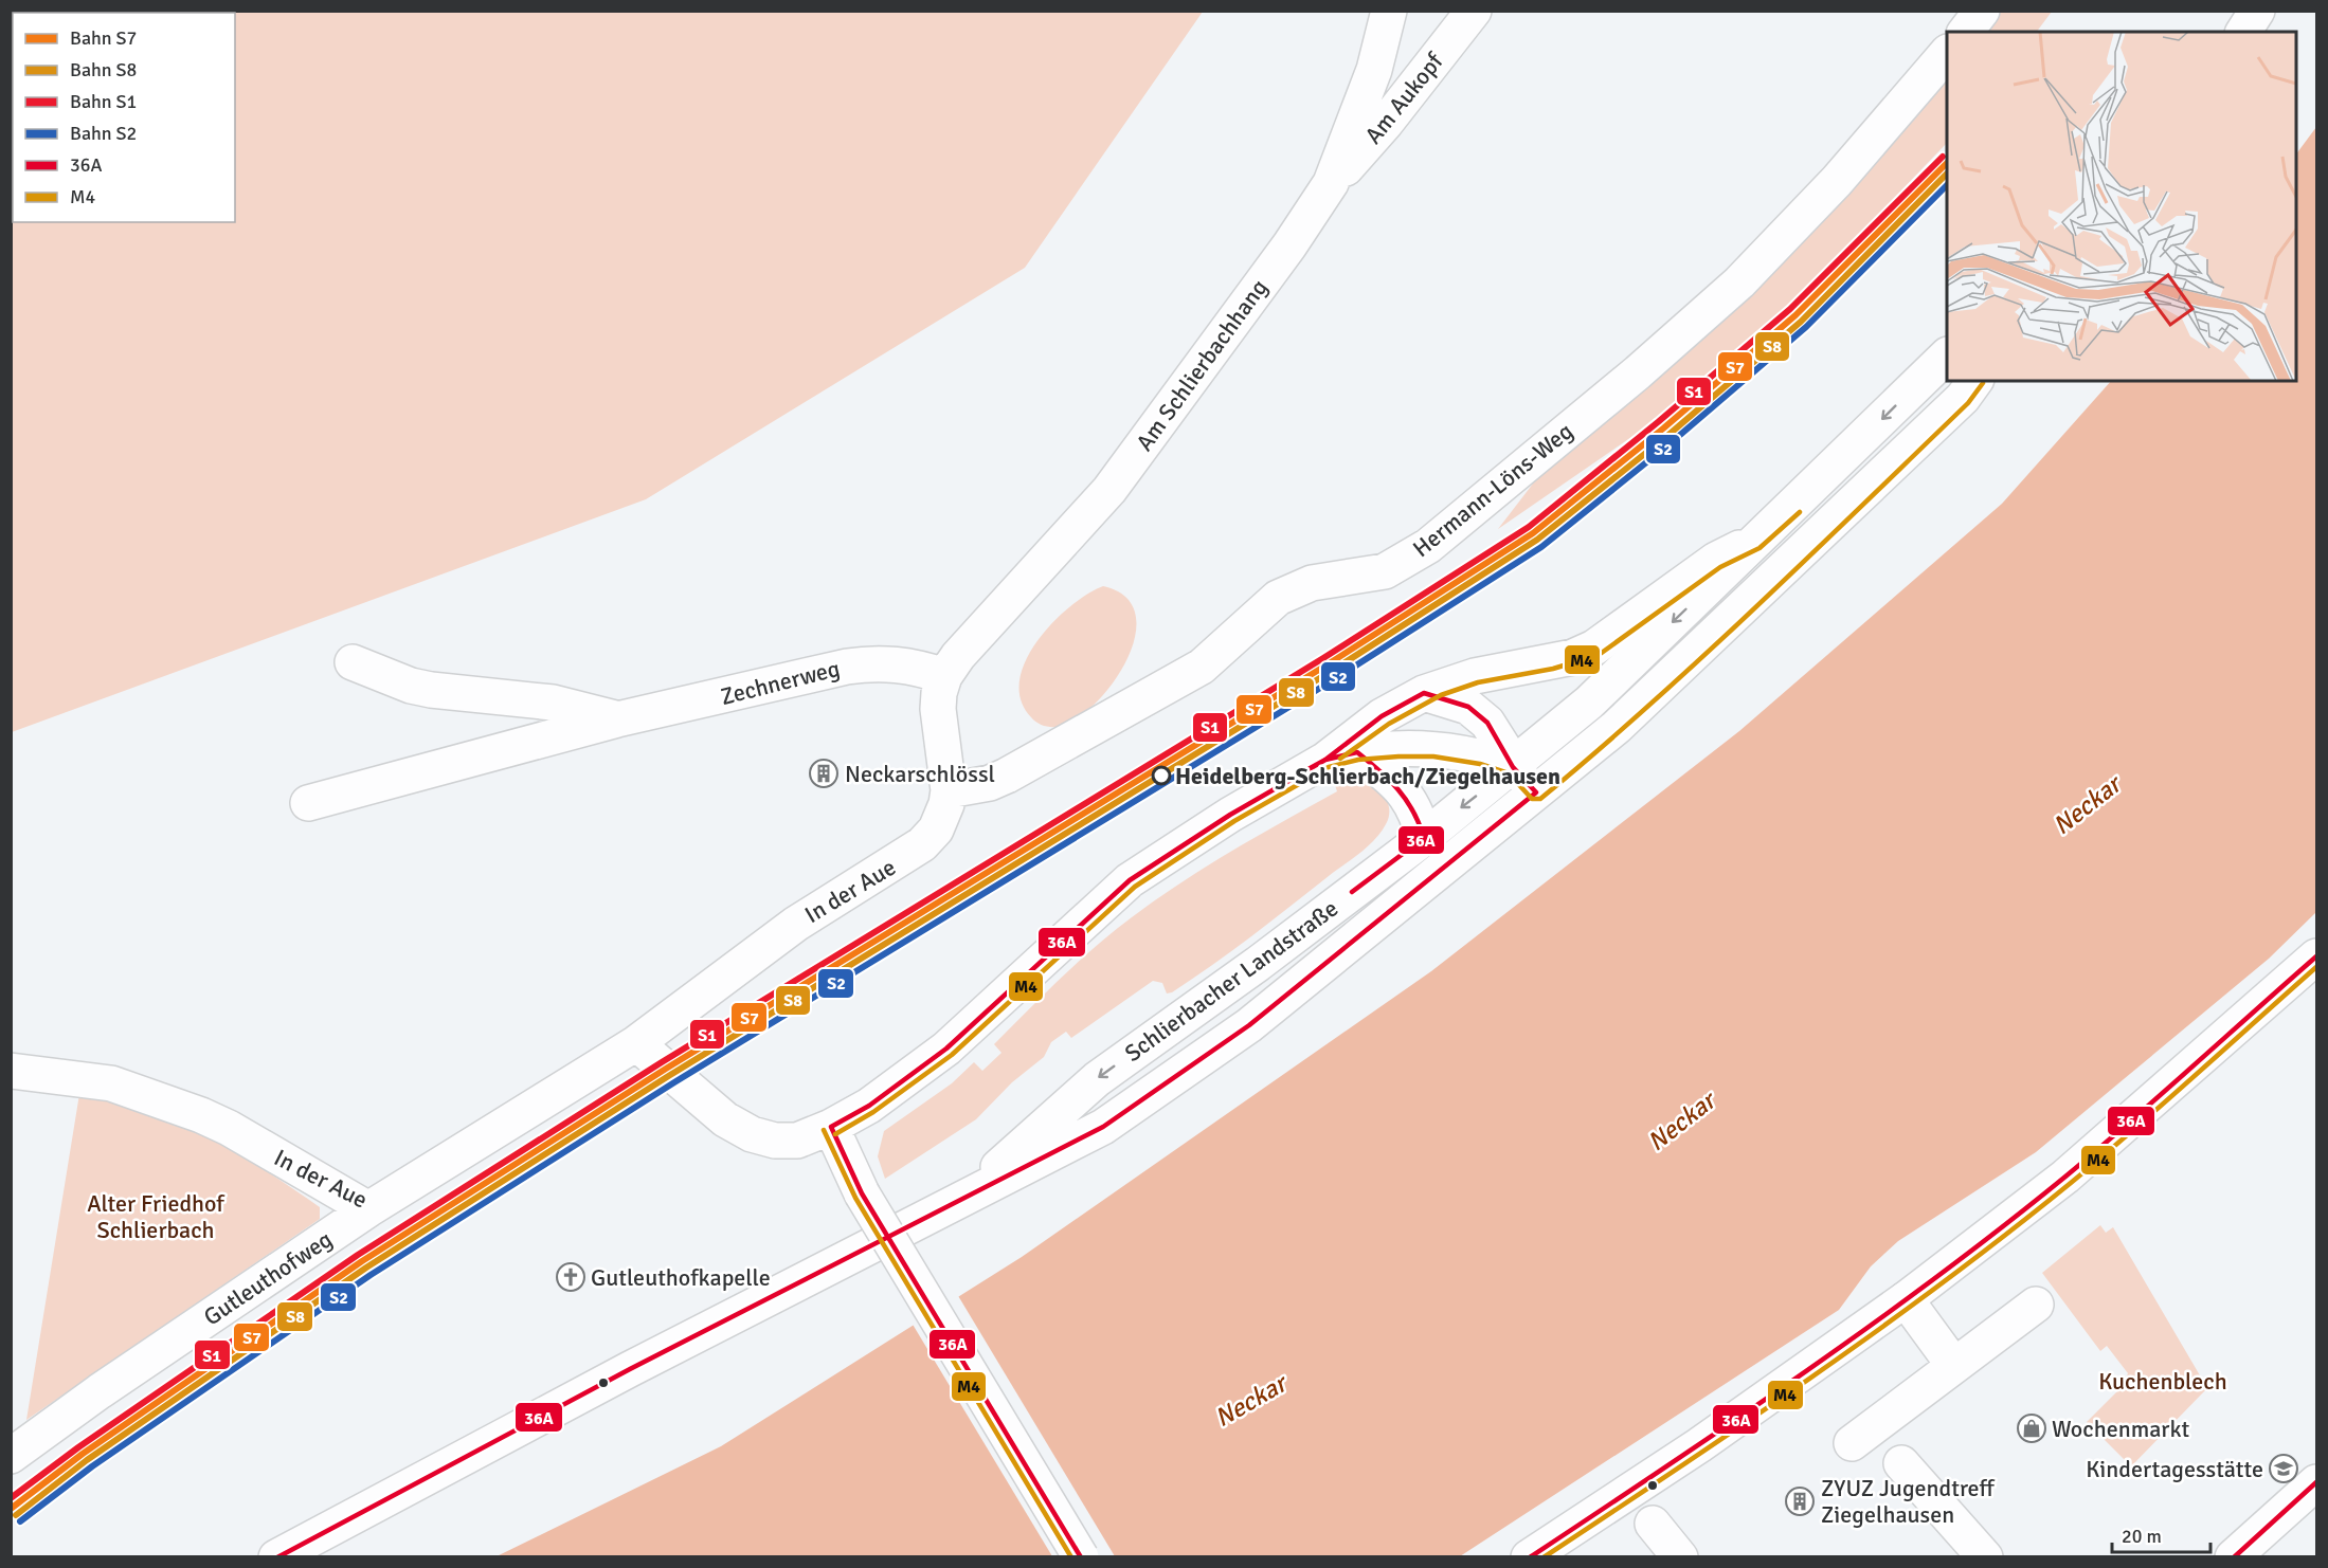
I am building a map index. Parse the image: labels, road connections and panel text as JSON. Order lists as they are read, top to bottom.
{
  "streets": {
    "street": [
      "Am Aukopf",
      "Am Schlierbachhang",
      "Hermann-Löns-Weg",
      "Zechnerweg",
      "In der Aue",
      "Schlierbacher Landstraße",
      "Gutleuthofweg"
    ]
  },
  "crossings": [
    ["Am Aukopf", "Am Schlierbachhang"],
    ["Am Schlierbachhang", "Zechnerweg"],
    ["Am Schlierbachhang", "In der Aue"],
    ["Hermann-Löns-Weg", "In der Aue"],
    ["Zechnerweg", "In der Aue"],
    ["In der Aue", "Gutleuthofweg"]
  ],
  "water": ["Neckar"],
  "parks": ["Alter Friedhof Schlierbach", "Kuchenblech"],
  "places": {
    "building": ["Neckarschlössl", "ZYUZ Jugendtreff Ziegelhausen"],
    "other": ["Heidelberg-Schlierbach/Ziegelhausen"],
    "church": ["Gutleuthofkapelle"],
    "shop": ["Wochenmarkt"],
    "school or university": ["Kindertagesstätte"]
  },
  "lines": [
    "rail line S1",
    "rail line S7",
    "rail line S8",
    "rail line S2",
    "transit line M4",
    "transit line 36A"
  ],
  "legend": [
    "Bahn S7",
    "Bahn S8",
    "Bahn S1",
    "Bahn S2",
    "36A",
    "M4"
  ],
  "scale_bar": "20 m"
}
